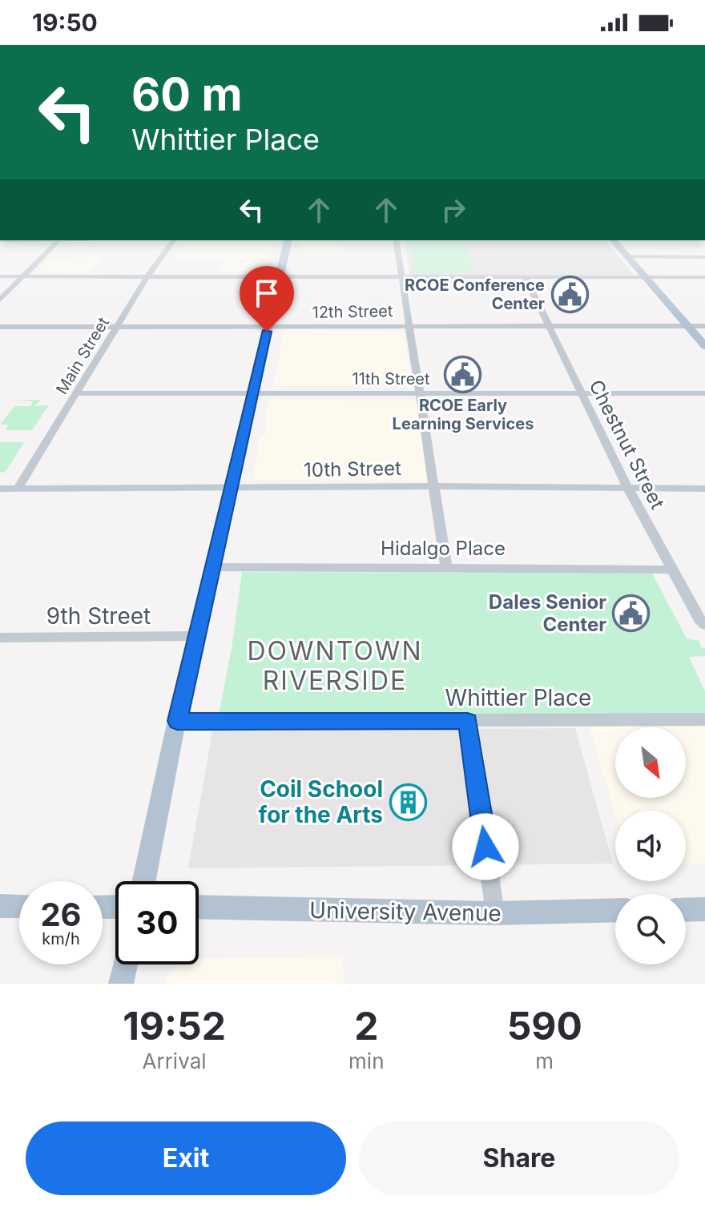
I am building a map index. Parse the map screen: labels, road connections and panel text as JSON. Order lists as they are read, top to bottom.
{
  "streets": {
    "main road": ["University Avenue"],
    "street": [
      "12th Street",
      "Main Street",
      "11th Street",
      "Chestnut Street",
      "10th Street",
      "Hidalgo Place",
      "9th Street",
      "Whittier Place"
    ]
  },
  "crossings": [
    ["12th Street", "Main Street"],
    ["12th Street", "Chestnut Street"],
    ["Main Street", "11th Street"],
    ["Main Street", "10th Street"],
    ["11th Street", "Chestnut Street"],
    ["Chestnut Street", "10th Street"],
    ["Chestnut Street", "Hidalgo Place"]
  ],
  "districts": ["DOWNTOWN RIVERSIDE"],
  "places": {
    "public building": ["RCOE Conference Center", "RCOE Early Learning Services", "Dales Senior Center"],
    "building": ["Coil School for the Arts"]
  },
  "north": "bottom right",
  "page": {
    "status": "19:50",
    "turn": ["60 m", "Whittier Place"],
    "speed": "26 km/h",
    "limit": "30",
    "eta": [
      "19:52",
      "Arrival",
      "2",
      "min",
      "590",
      "m"
    ],
    "buttons": ["Exit", "Share"]
  }
}
